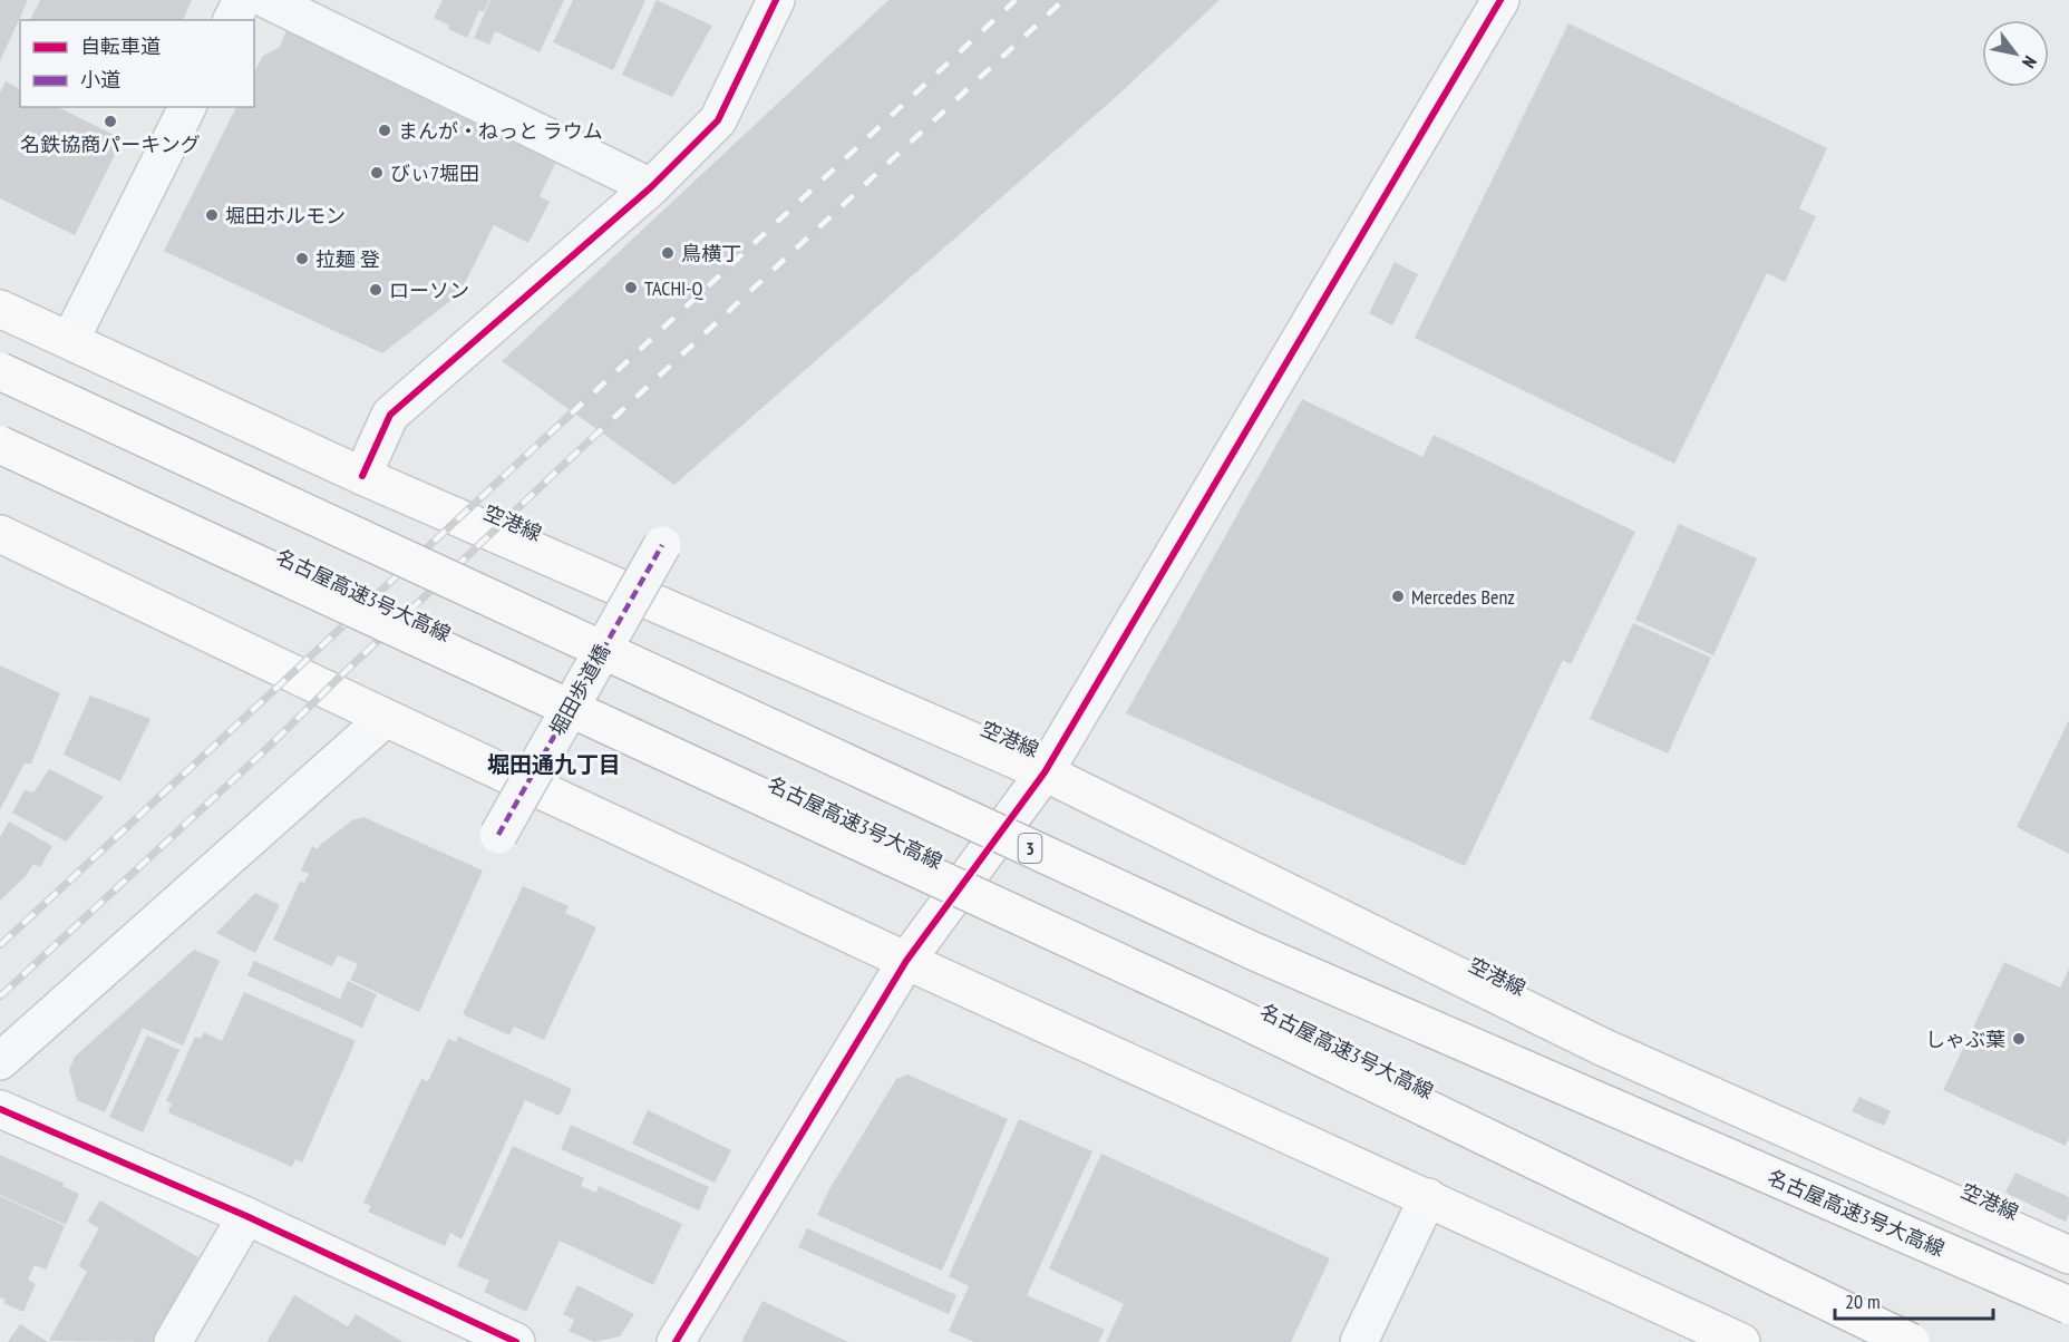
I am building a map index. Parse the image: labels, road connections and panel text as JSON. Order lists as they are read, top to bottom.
{
  "streets": {
    "main road": ["空港線", "名古屋高速3号大高線", "3"],
    "street": ["堀田歩道橋"]
  },
  "districts": ["堀田通九丁目"],
  "places": [
    "名鉄協商パーキング",
    "まんが・ねっと ラウム",
    "びぃ7堀田",
    "堀田ホルモン",
    "鳥横丁",
    "拉麺 登",
    "TACHI-Q",
    "ローソン",
    "Mercedes Benz",
    "しゃぶ葉"
  ],
  "legend": ["自転車道", "小道"],
  "scale_bar": "20 m",
  "north": "bottom right"
}
